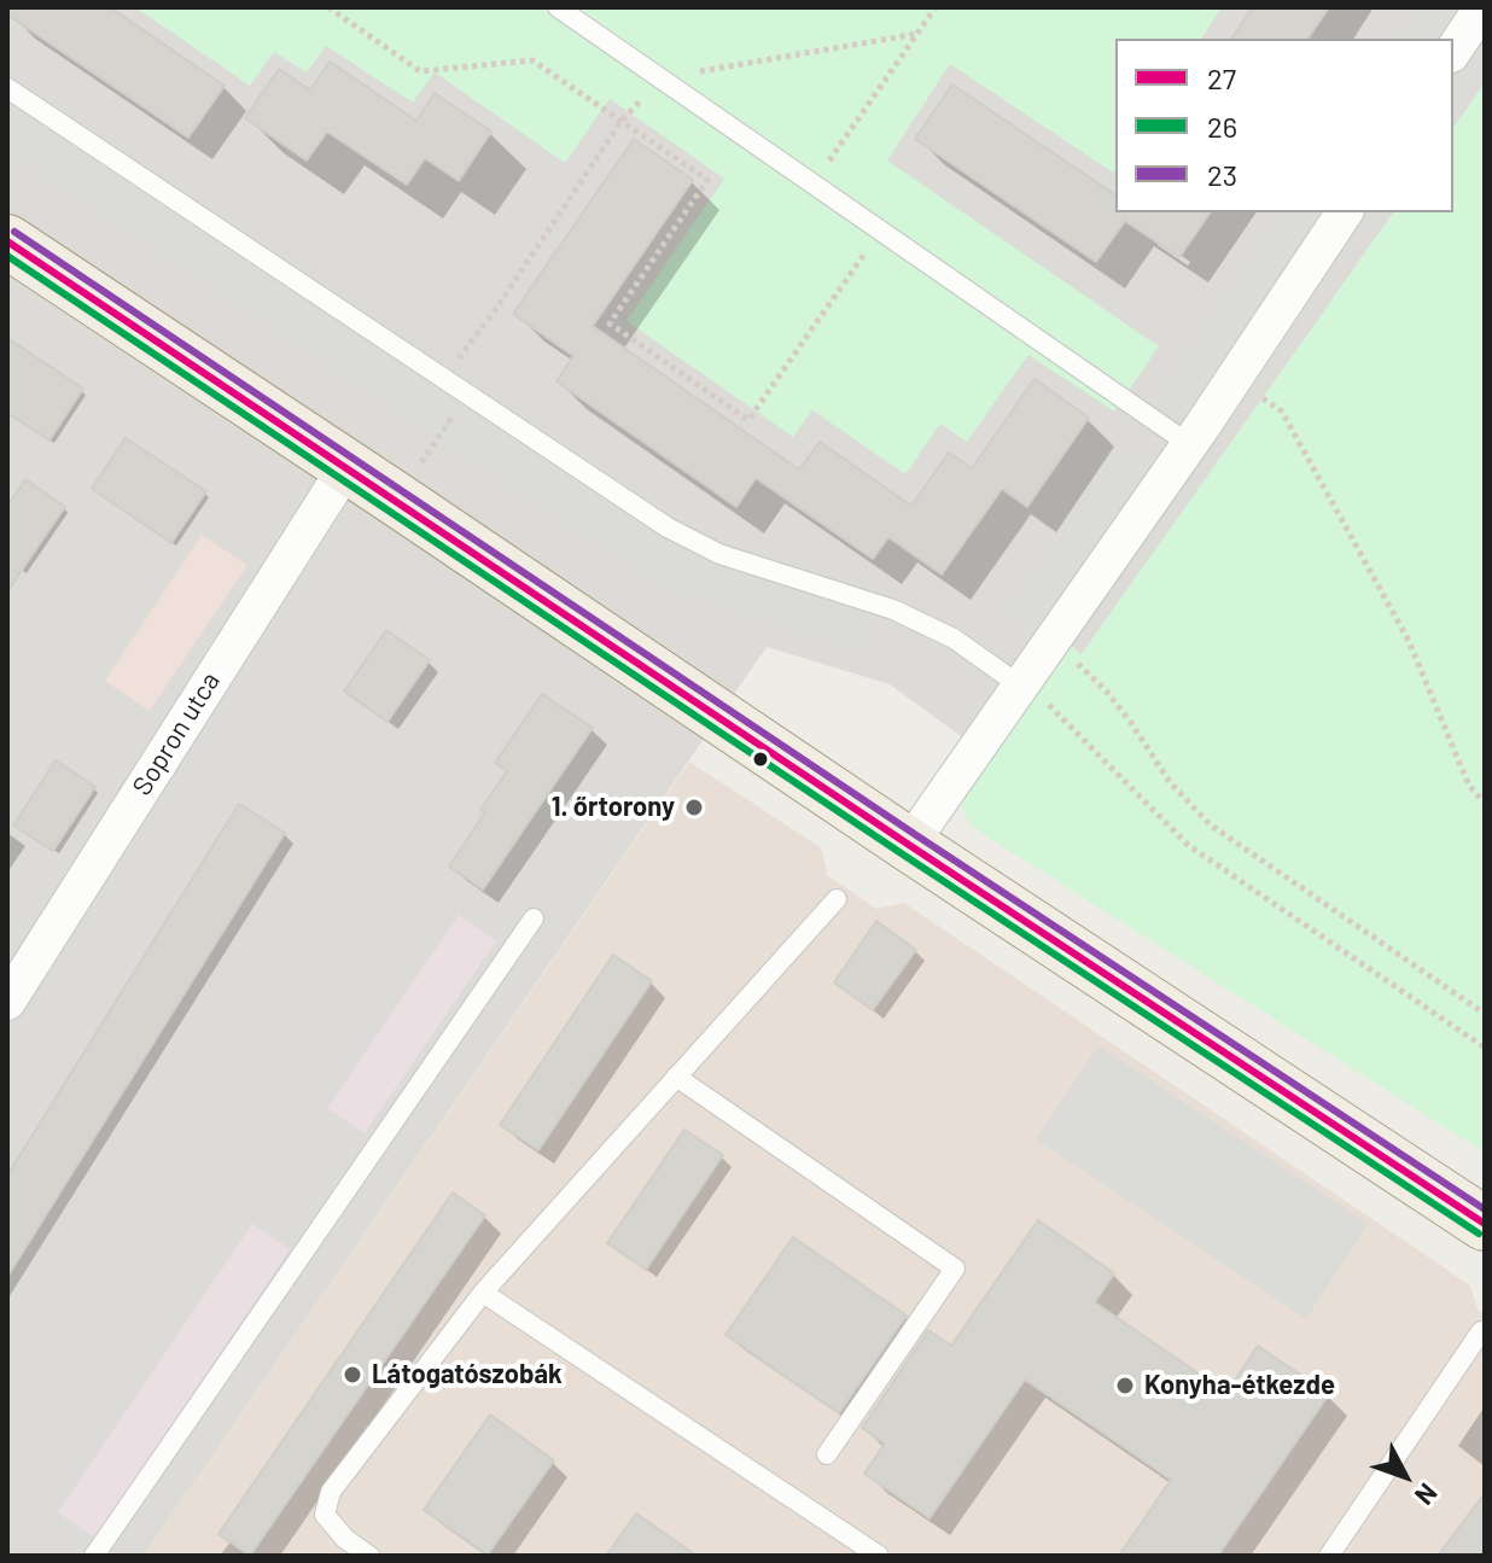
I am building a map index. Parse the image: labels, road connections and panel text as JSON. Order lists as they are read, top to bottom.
{
  "streets": {
    "street": ["Sopron utca"]
  },
  "places": ["1. őrtorony", "Látogatószobák", "Konyha-étkezde"],
  "lines": ["transit line 23", "transit line 27", "transit line 26"],
  "legend": ["27", "26", "23"],
  "north": "bottom right"
}
